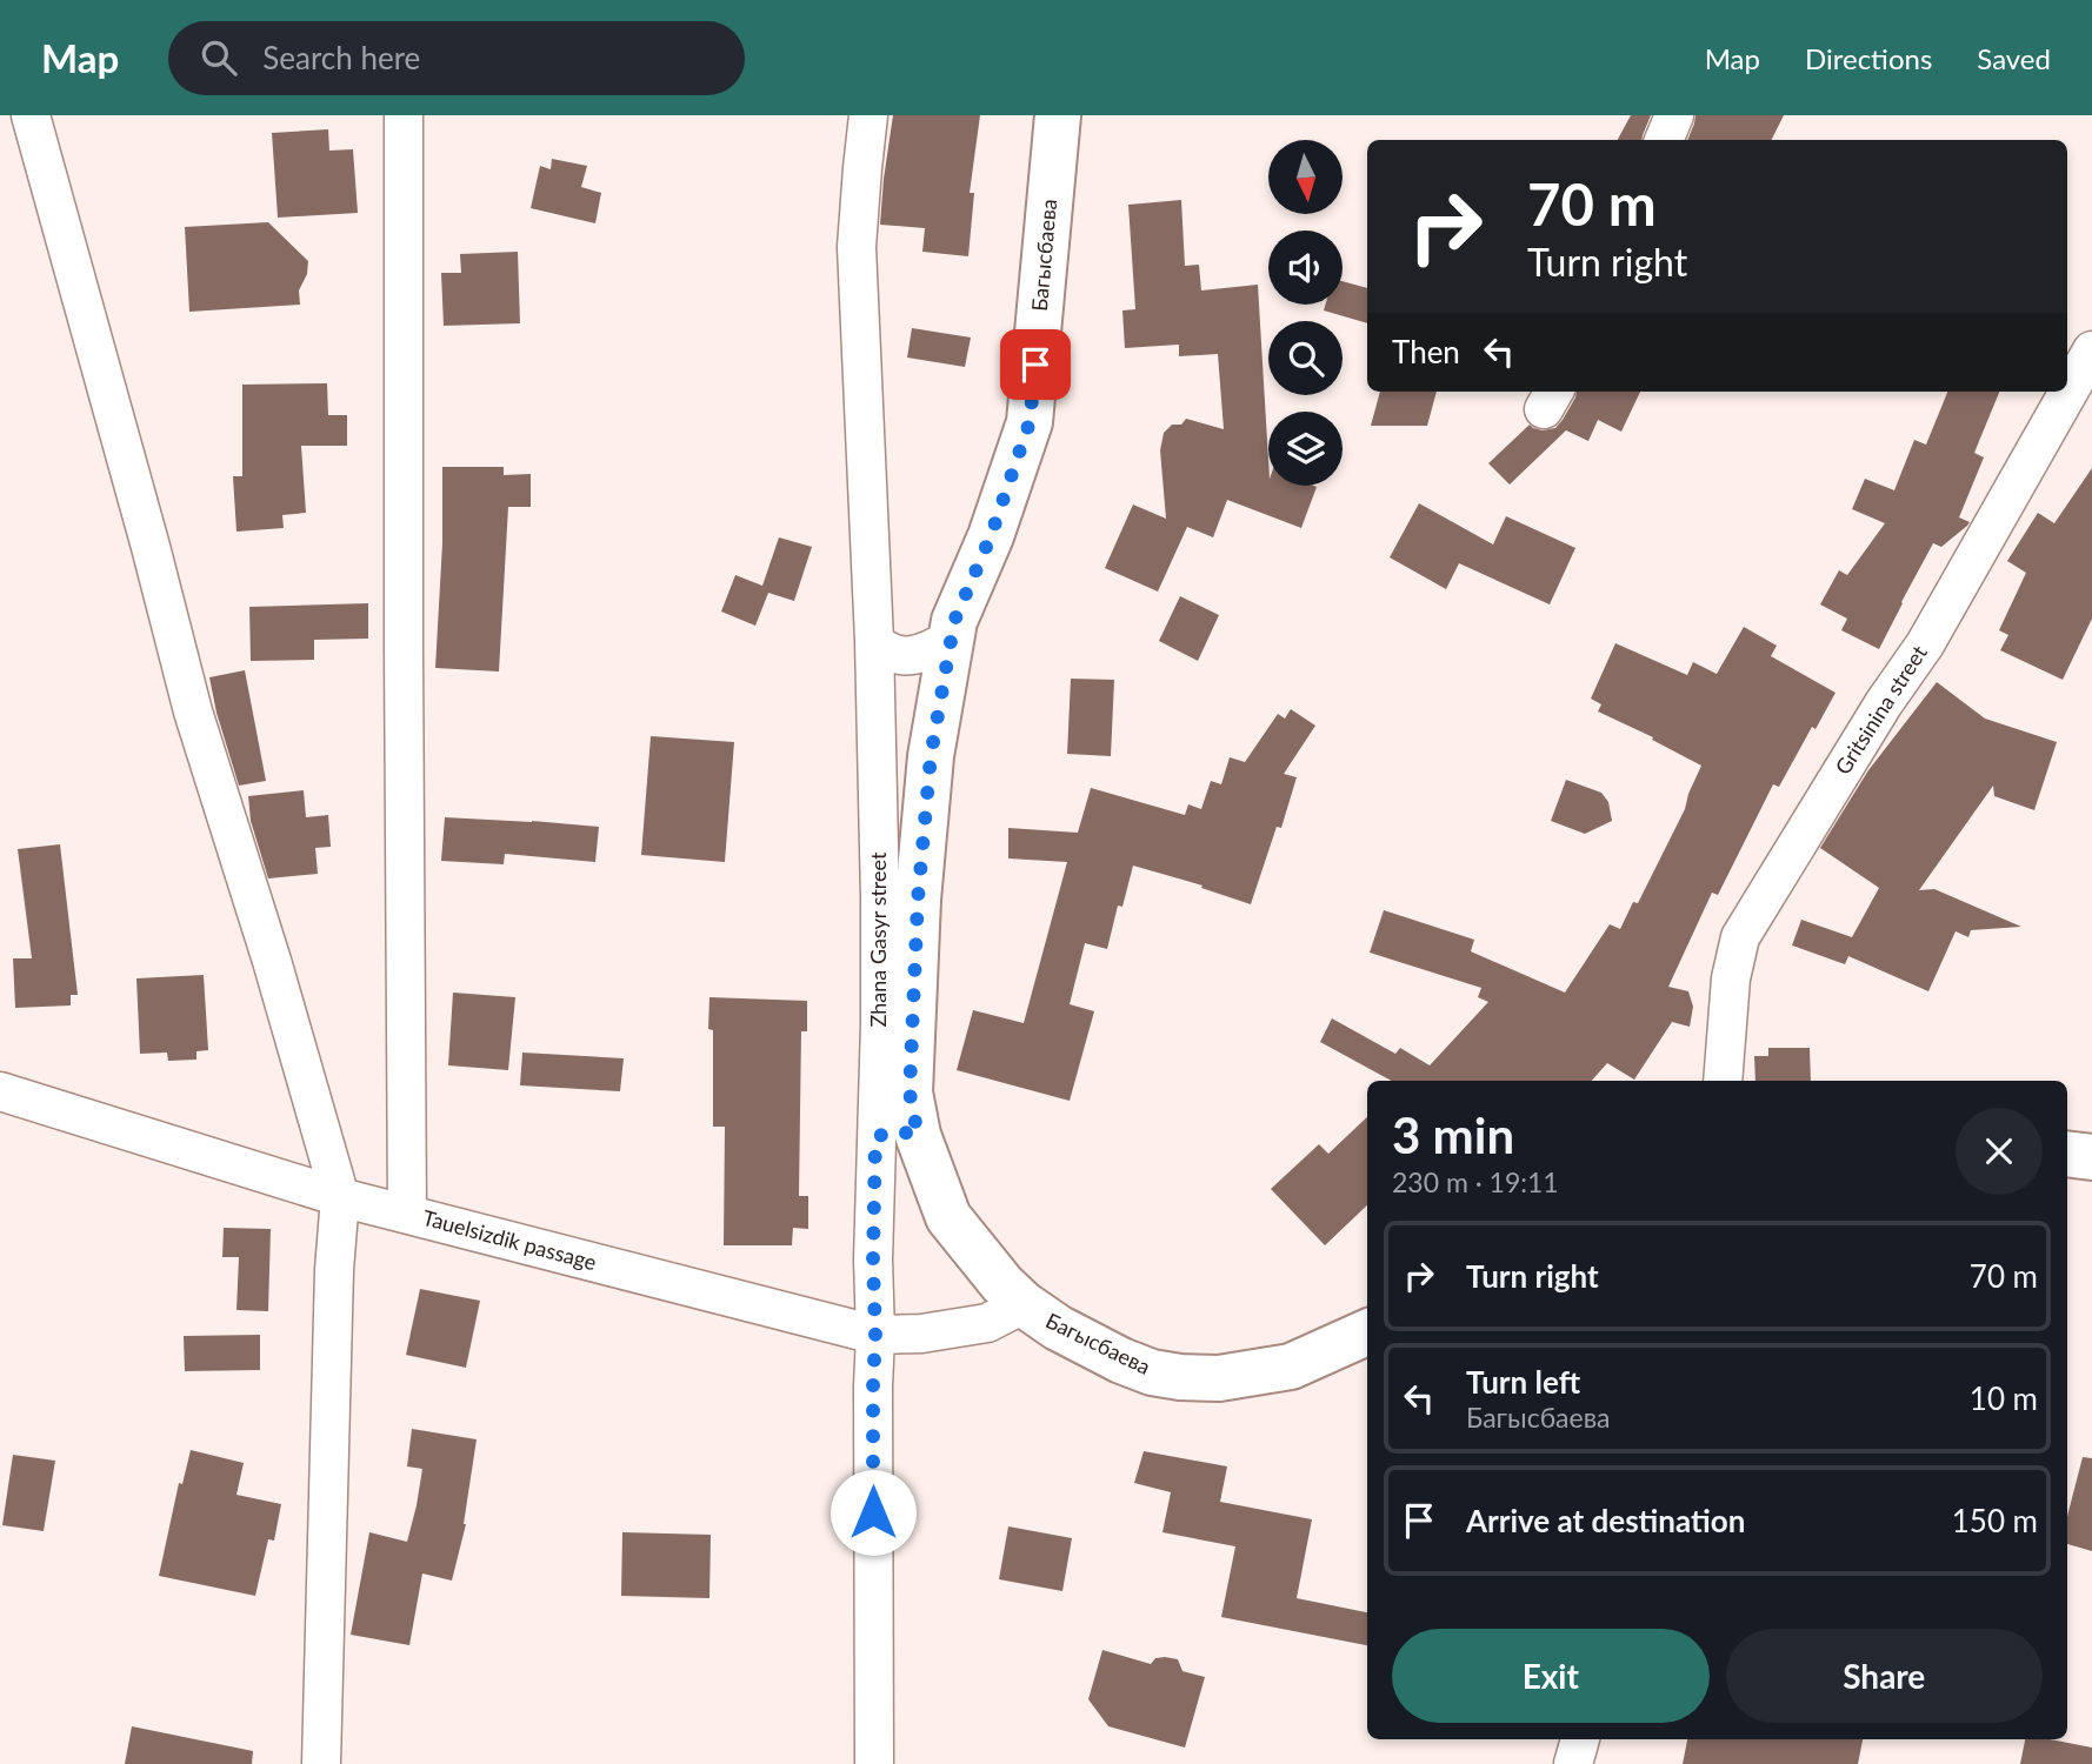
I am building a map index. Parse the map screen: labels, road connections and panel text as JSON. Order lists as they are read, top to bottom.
{
  "streets": {
    "street": [
      "Багысбаева",
      "Gritsinina street",
      "Zhana Gasyr street",
      "Tauelsizdik passage"
    ]
  },
  "crossings": [
    ["Багысбаева", "Zhana Gasyr street"],
    ["Багысбаева", "Tauelsizdik passage"]
  ],
  "north": "bottom",
  "page": {
    "header": "Map",
    "search": "Search here",
    "nav": ["Map", "Directions", "Saved"],
    "turn": ["70 m", "Turn right"],
    "then": "Then",
    "heading": ["3 min", "230 m · 19:11"],
    "list": [
      {
        "name": "Turn right",
        "value": "70 m"
      },
      {
        "name": "Turn left",
        "note": "Багысбаева",
        "value": "10 m"
      },
      {
        "name": "Arrive at destination",
        "value": "150 m"
      }
    ],
    "buttons": ["Exit", "Share"]
  }
}
